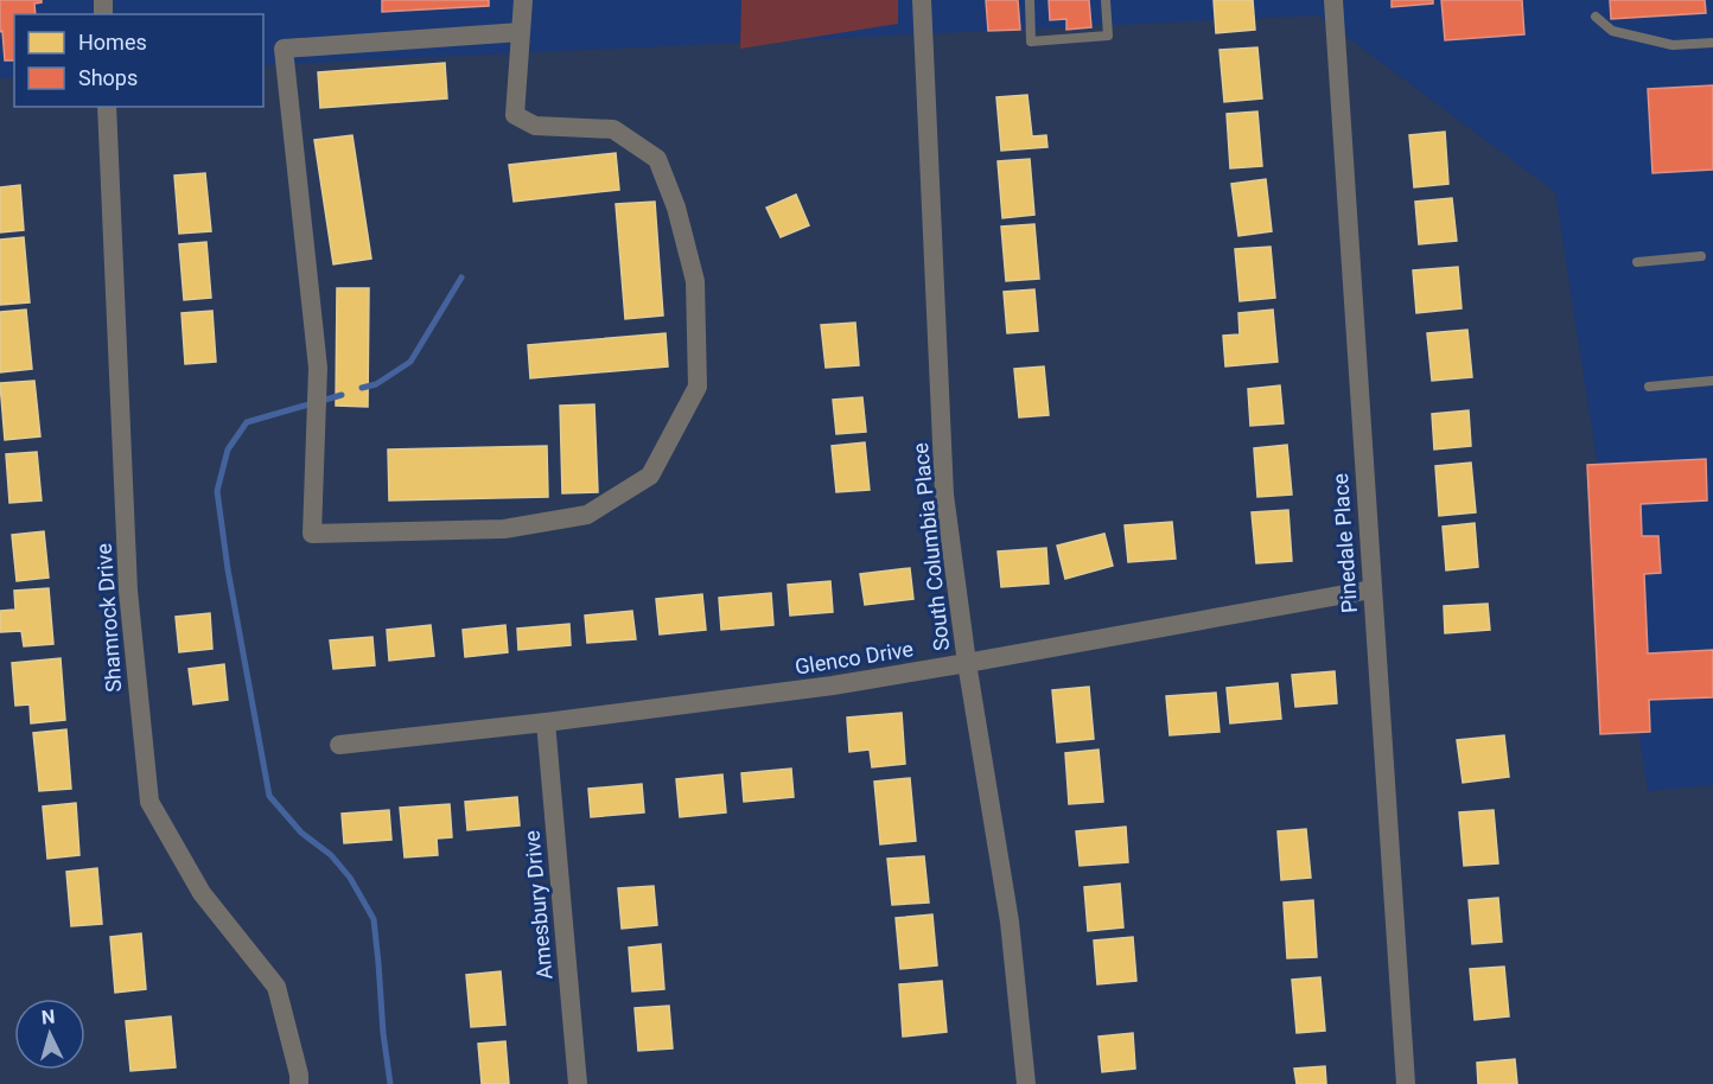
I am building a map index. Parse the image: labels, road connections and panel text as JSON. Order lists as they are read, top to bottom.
{
  "streets": {
    "street": [
      "Pinedale Place",
      "South Columbia Place",
      "Shamrock Drive",
      "Glenco Drive",
      "Amesbury Drive"
    ]
  },
  "crossings": [
    ["Pinedale Place", "Glenco Drive"],
    ["South Columbia Place", "Glenco Drive"],
    ["Glenco Drive", "Amesbury Drive"]
  ],
  "legend": ["Homes", "Shops"],
  "north": "top"
}
